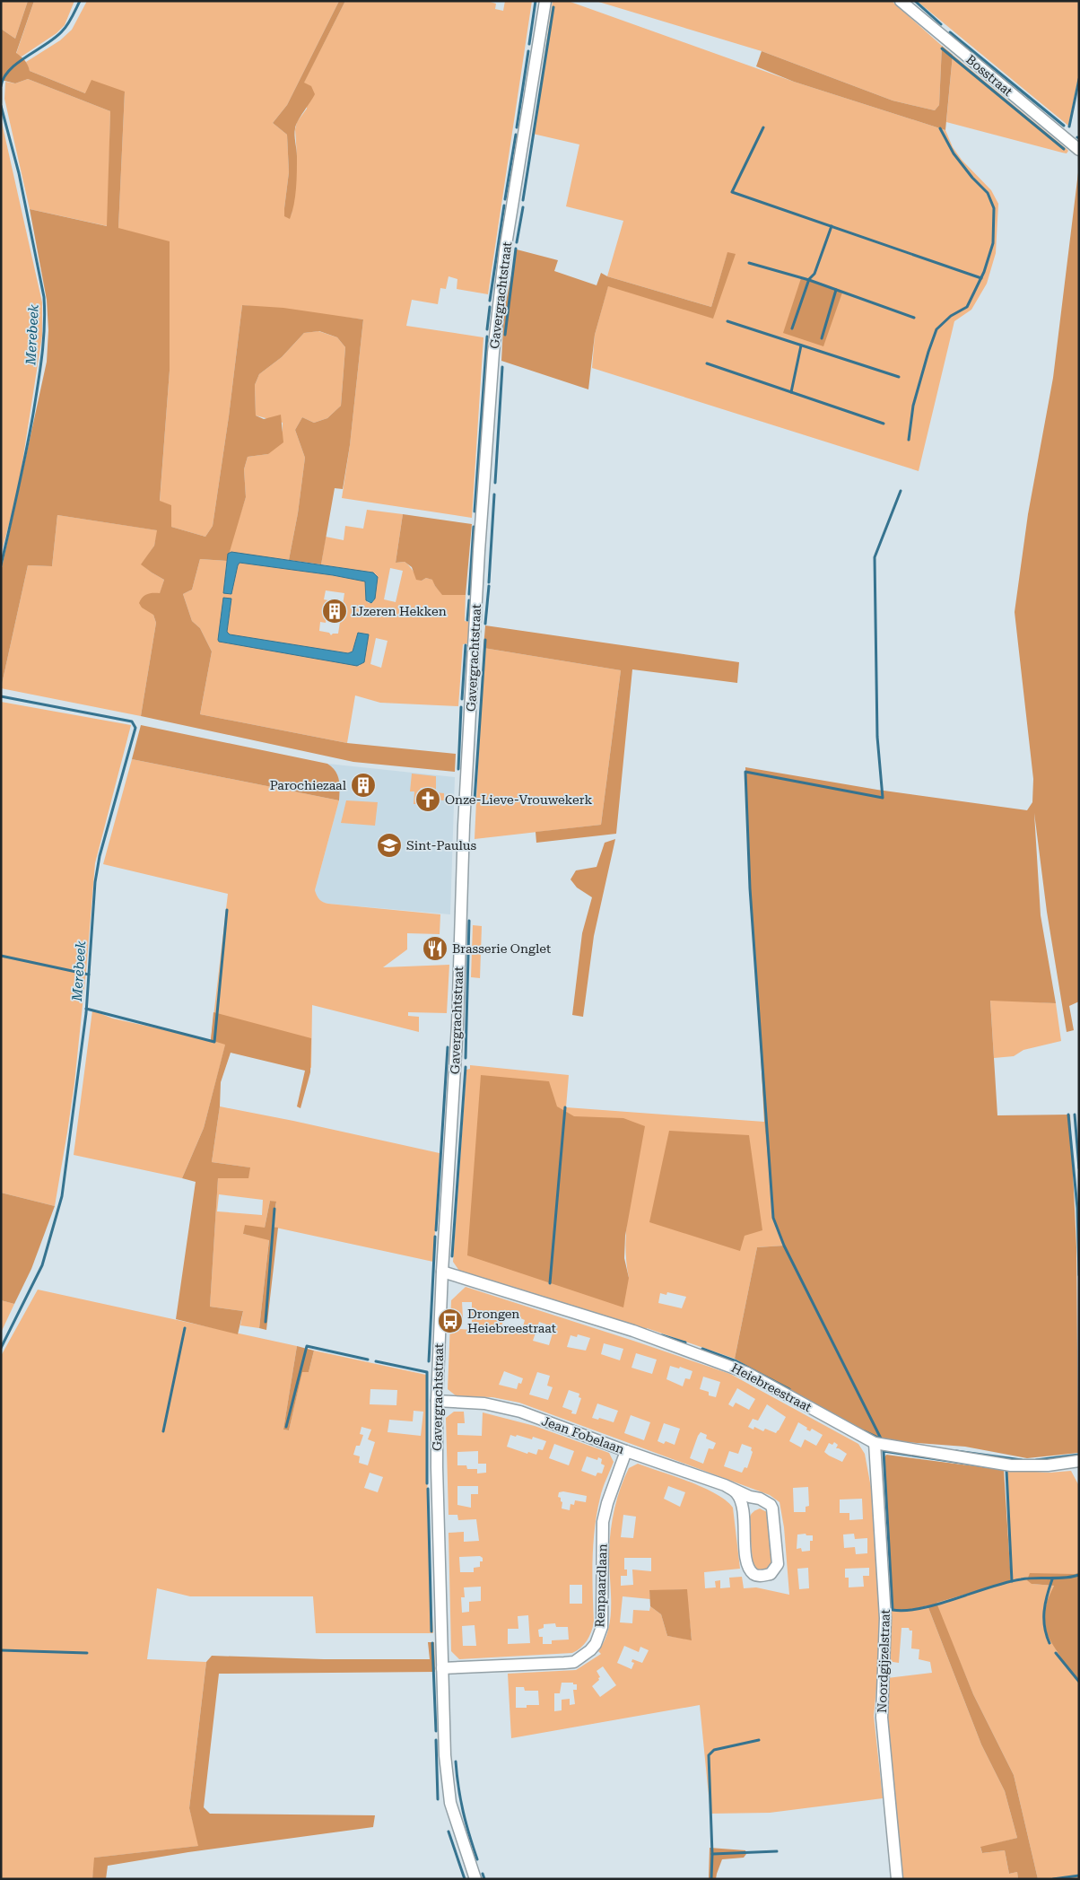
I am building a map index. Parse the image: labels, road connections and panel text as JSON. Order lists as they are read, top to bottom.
{
  "streets": {
    "street": [
      "Bosstraat",
      "Gavergrachtstraat",
      "Heiebreestraat",
      "Jean Fobelaan",
      "Renpaardlaan",
      "Noordgijzelstraat"
    ]
  },
  "crossings": [
    ["Gavergrachtstraat", "Heiebreestraat"],
    ["Gavergrachtstraat", "Jean Fobelaan"],
    ["Gavergrachtstraat", "Renpaardlaan"],
    ["Heiebreestraat", "Noordgijzelstraat"],
    ["Jean Fobelaan", "Renpaardlaan"]
  ],
  "water": ["Merebeek"],
  "places": {
    "building": ["IJzeren Hekken", "Parochiezaal"],
    "church": ["Onze-Lieve-Vrouwekerk"],
    "school or university": ["Sint-Paulus"],
    "restaurant": ["Brasserie Onglet"],
    "bus stop": ["Drongen Heiebreestraat"]
  }
}
